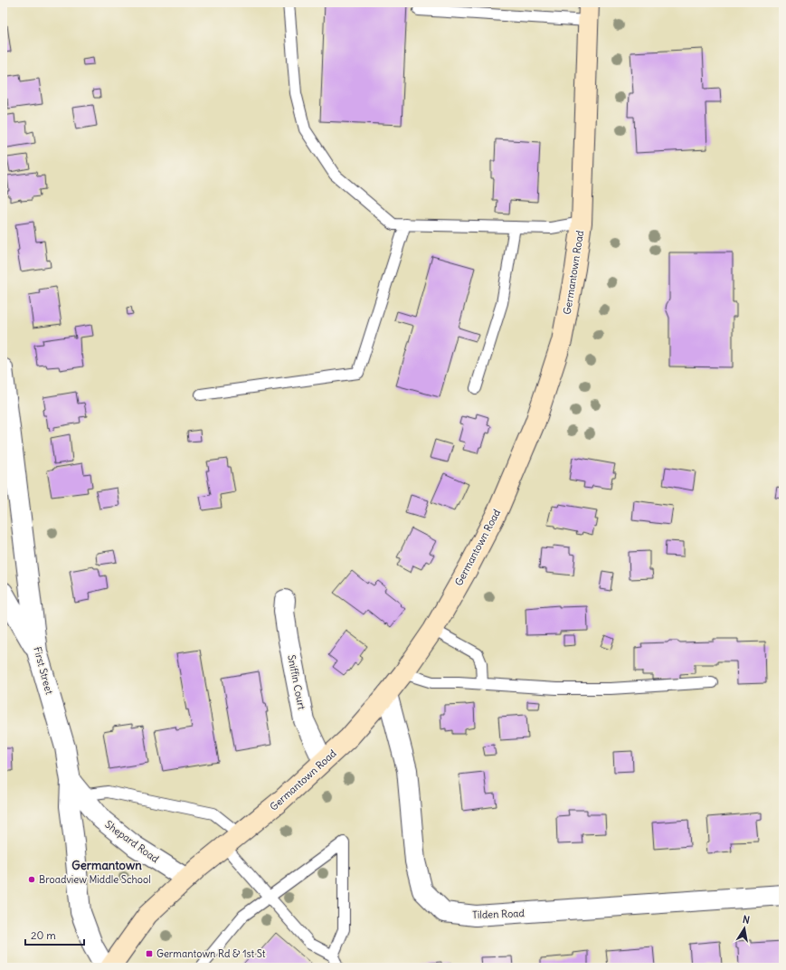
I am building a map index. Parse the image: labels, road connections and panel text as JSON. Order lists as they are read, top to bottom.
{
  "streets": {
    "main road": ["Germantown Road"],
    "street": [
      "First Street",
      "Sniffin Court",
      "Shepard Road",
      "Tilden Road"
    ]
  },
  "crossings": [
    ["Germantown Road", "Sniffin Court"],
    ["Germantown Road", "Shepard Road"],
    ["Germantown Road", "Tilden Road"],
    ["First Street", "Shepard Road"]
  ],
  "districts": ["Germantown"],
  "places": {
    "other": ["Broadview Middle School"],
    "transit": ["Germantown Rd & 1st St"]
  },
  "scale_bar": "20 m",
  "north": "top"
}
